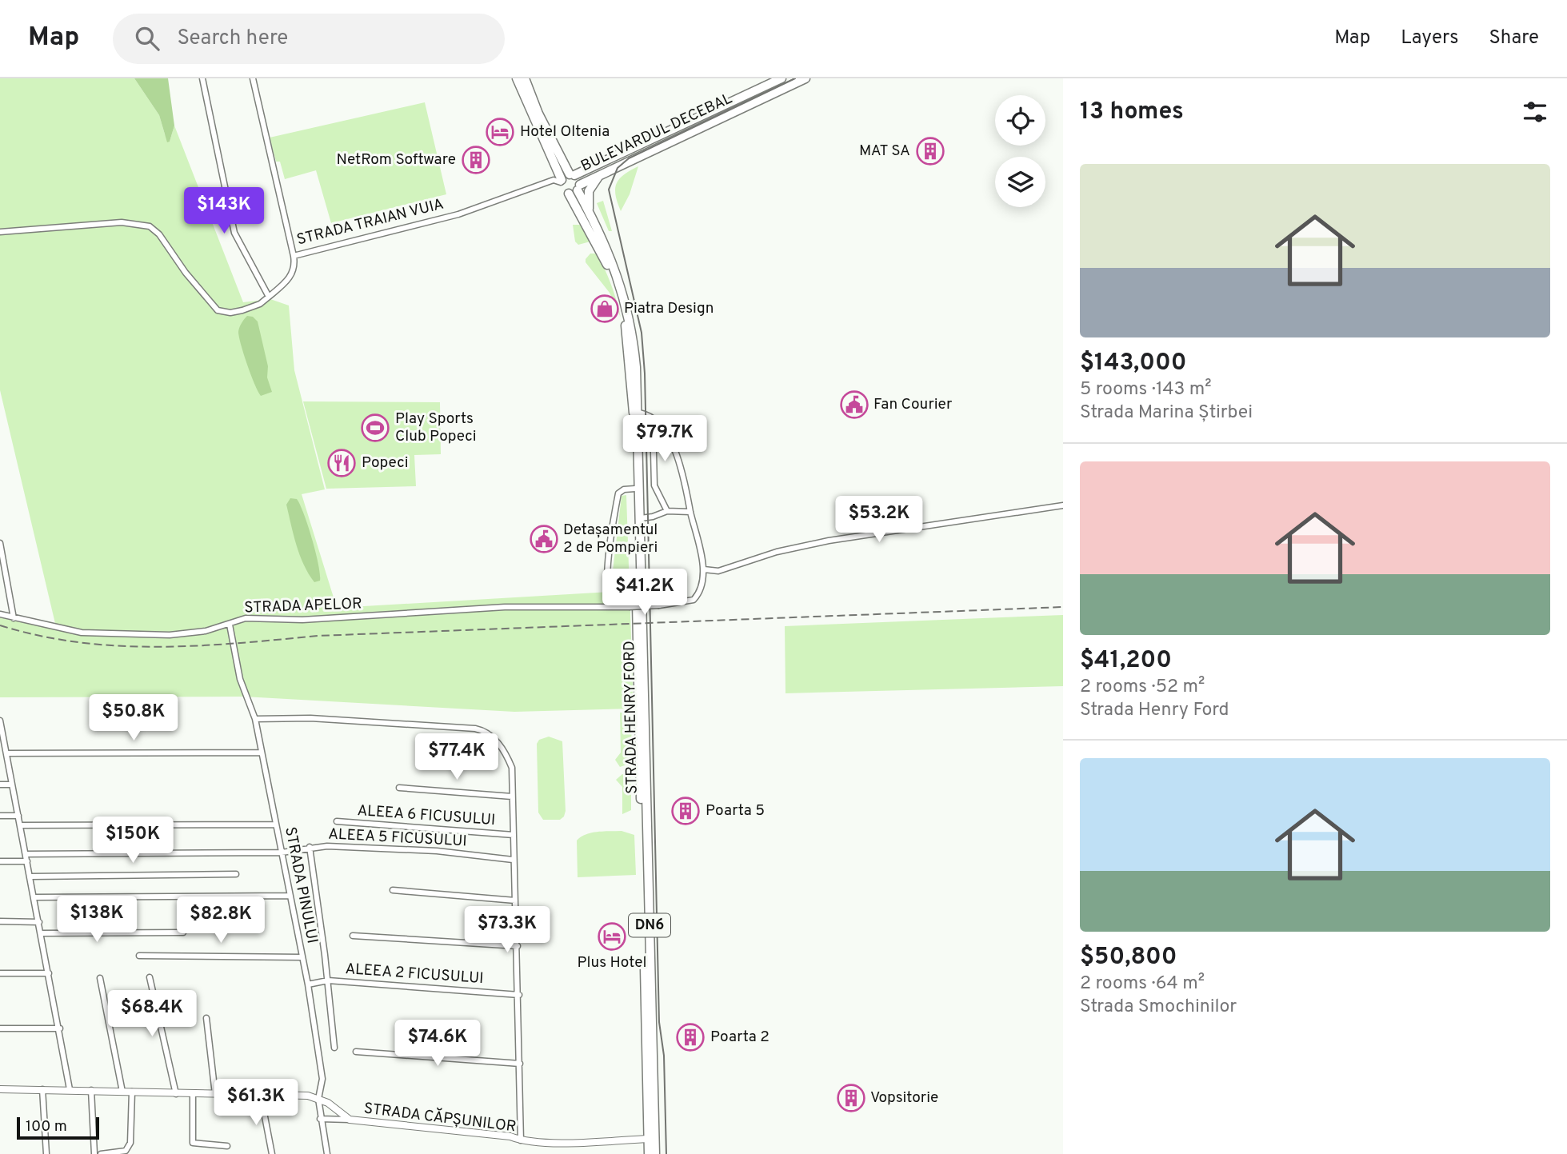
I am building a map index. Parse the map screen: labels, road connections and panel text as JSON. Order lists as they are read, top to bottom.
{
  "streets": {
    "main road": ["BULEVARDUL DECEBAL", "STRADA HENRY FORD", "DN6"],
    "street": [
      "STRADA TRAIAN VUIA",
      "STRADA APELOR",
      "ALEEA 6 FICUSULUI",
      "ALEEA 5 FICUSULUI",
      "STRADA PINULUI",
      "ALEEA 2 FICUSULUI",
      "STRADA CĂPȘUNILOR"
    ]
  },
  "crossings": [
    ["BULEVARDUL DECEBAL", "STRADA TRAIAN VUIA"],
    ["BULEVARDUL DECEBAL", "STRADA HENRY FORD"],
    ["BULEVARDUL DECEBAL", "DN6"],
    ["STRADA TRAIAN VUIA", "DN6"],
    ["STRADA APELOR", "STRADA PINULUI"],
    ["STRADA HENRY FORD", "DN6"],
    ["STRADA HENRY FORD", "STRADA CĂPȘUNILOR"],
    ["ALEEA 5 FICUSULUI", "STRADA PINULUI"],
    ["STRADA PINULUI", "ALEEA 2 FICUSULUI"],
    ["STRADA PINULUI", "STRADA CĂPȘUNILOR"]
  ],
  "places": {
    "hotel": ["Hotel Oltenia", "Plus Hotel"],
    "building": [
      "MAT SA",
      "NetRom Software",
      "Poarta 5",
      "Poarta 2",
      "Vopsitorie"
    ],
    "shop": ["Piatra Design"],
    "public building": ["Fan Courier", "Detașamentul 2 de Pompieri"],
    "sports": ["Play Sports Club Popeci"],
    "restaurant": ["Popeci"]
  },
  "scale_bar": "100 m",
  "page": {
    "header": "Map",
    "search": "Search here",
    "nav": ["Map", "Layers", "Share"],
    "heading": "13 homes",
    "list": [
      {
        "name": "$143,000",
        "note": "5 rooms · 143 m² · Strada Marina Știrbei"
      },
      {
        "name": "$41,200",
        "note": "2 rooms · 52 m² · Strada Henry Ford"
      },
      {
        "name": "$50,800",
        "note": "2 rooms · 64 m² · Strada Smochinilor"
      }
    ],
    "price": [
      "$143K",
      "$79.7K",
      "$53.2K",
      "$41.2K",
      "$50.8K",
      "$77.4K",
      "$150K",
      "$138K",
      "$82.8K",
      "$73.3K",
      "$68.4K",
      "$74.6K",
      "$61.3K"
    ],
    "scale": "100 m"
  }
}
